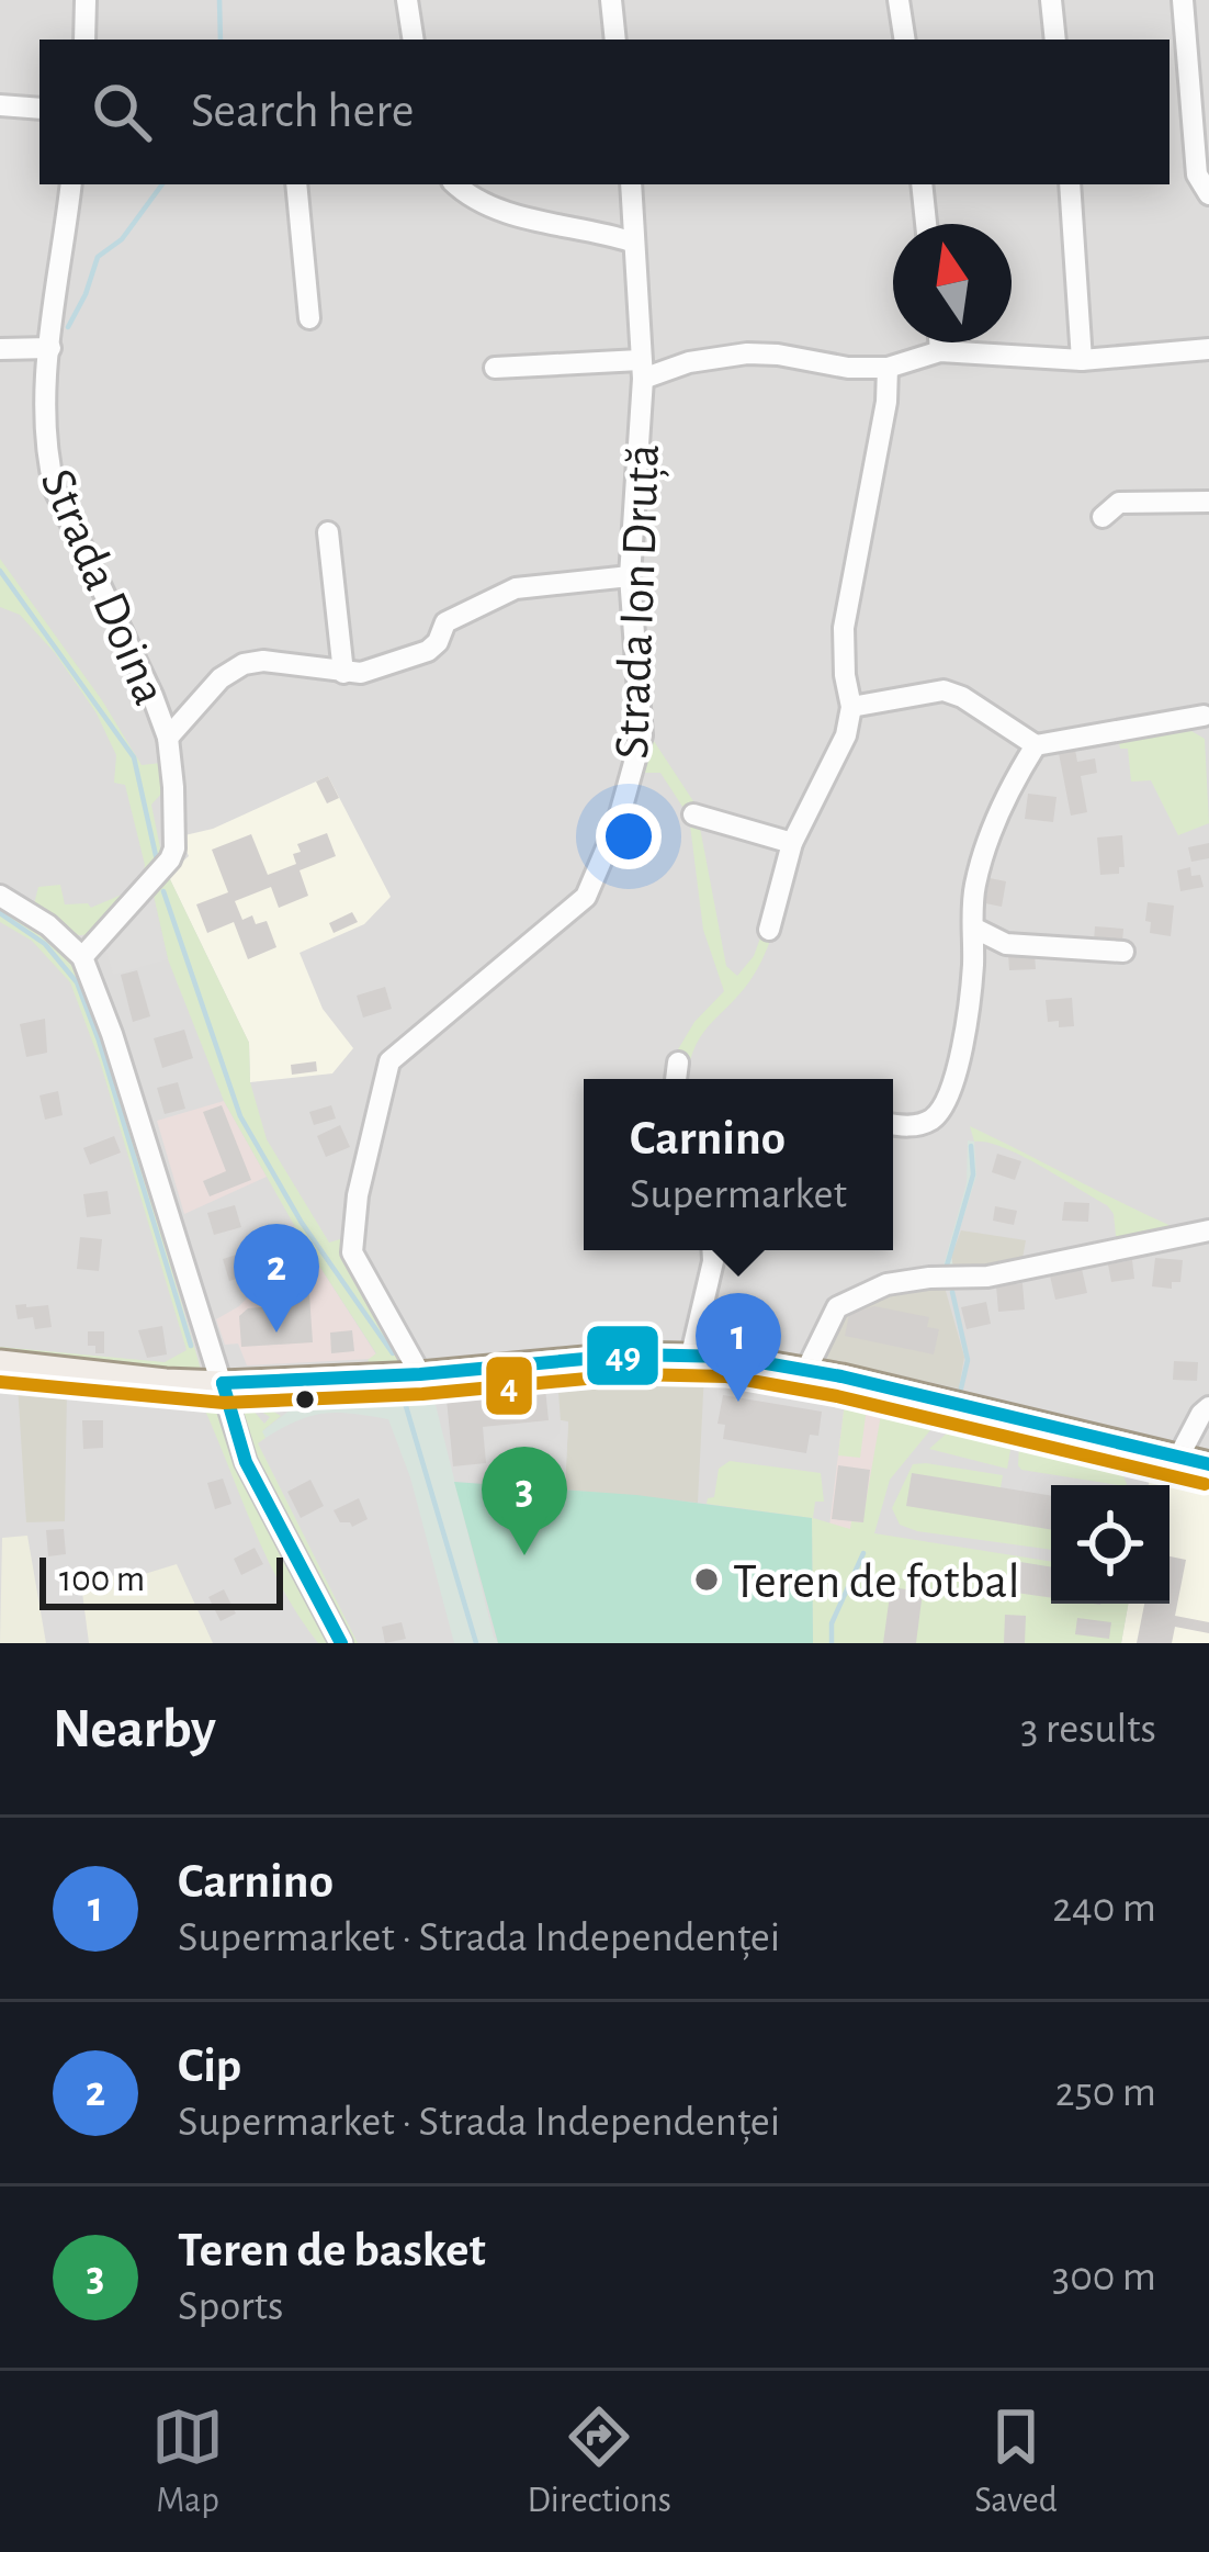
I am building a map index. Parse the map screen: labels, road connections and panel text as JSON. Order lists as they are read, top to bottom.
{
  "streets": {
    "street": ["Strada Doina", "Strada Ion Druță"]
  },
  "places": ["Teren de fotbal"],
  "lines": ["transit line 49", "transit line 4"],
  "scale_bar": "100 m",
  "north": "top",
  "page": {
    "search": "Search here",
    "popup": ["Carnino", "Supermarket"],
    "pins": ["2", "1", "3"],
    "scale": "100 m",
    "heading": ["Nearby", "3 results"],
    "list": [
      {
        "mark": "1",
        "name": "Carnino",
        "note": "Supermarket · Strada Independenței",
        "value": "240 m"
      },
      {
        "mark": "2",
        "name": "Cip",
        "note": "Supermarket · Strada Independenței",
        "value": "250 m"
      },
      {
        "mark": "3",
        "name": "Teren de basket",
        "note": "Sports",
        "value": "300 m"
      }
    ],
    "nav": ["Map", "Directions", "Saved"]
  }
}
